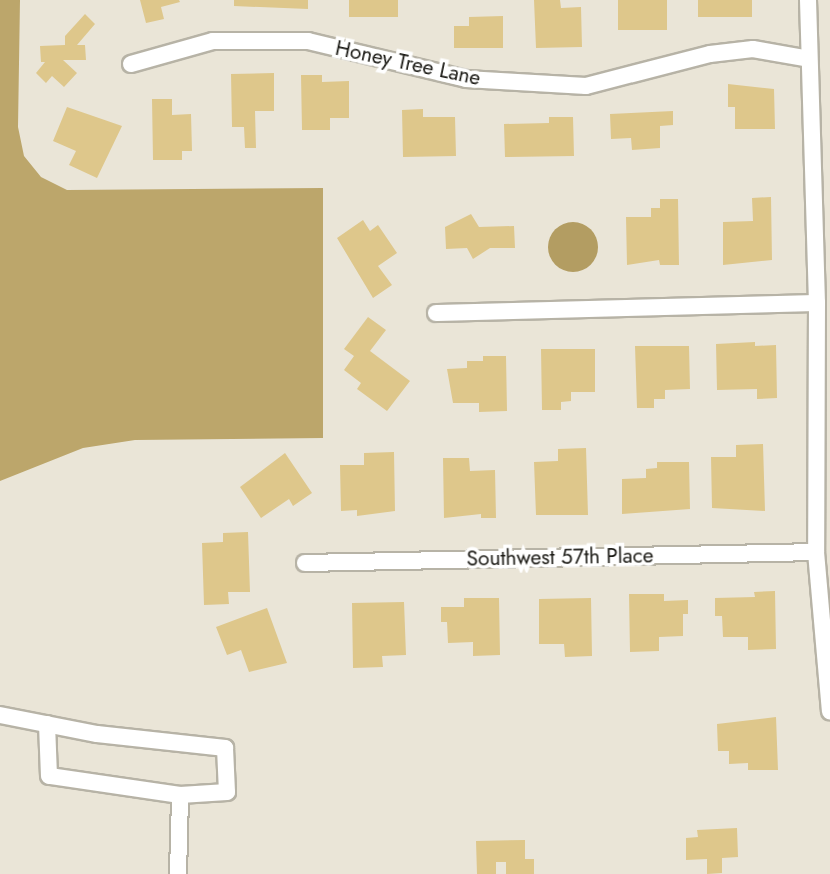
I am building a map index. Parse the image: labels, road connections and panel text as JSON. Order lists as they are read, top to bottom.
{
  "streets": {
    "street": ["Honey Tree Lane", "Southwest 57th Place"]
  }
}
